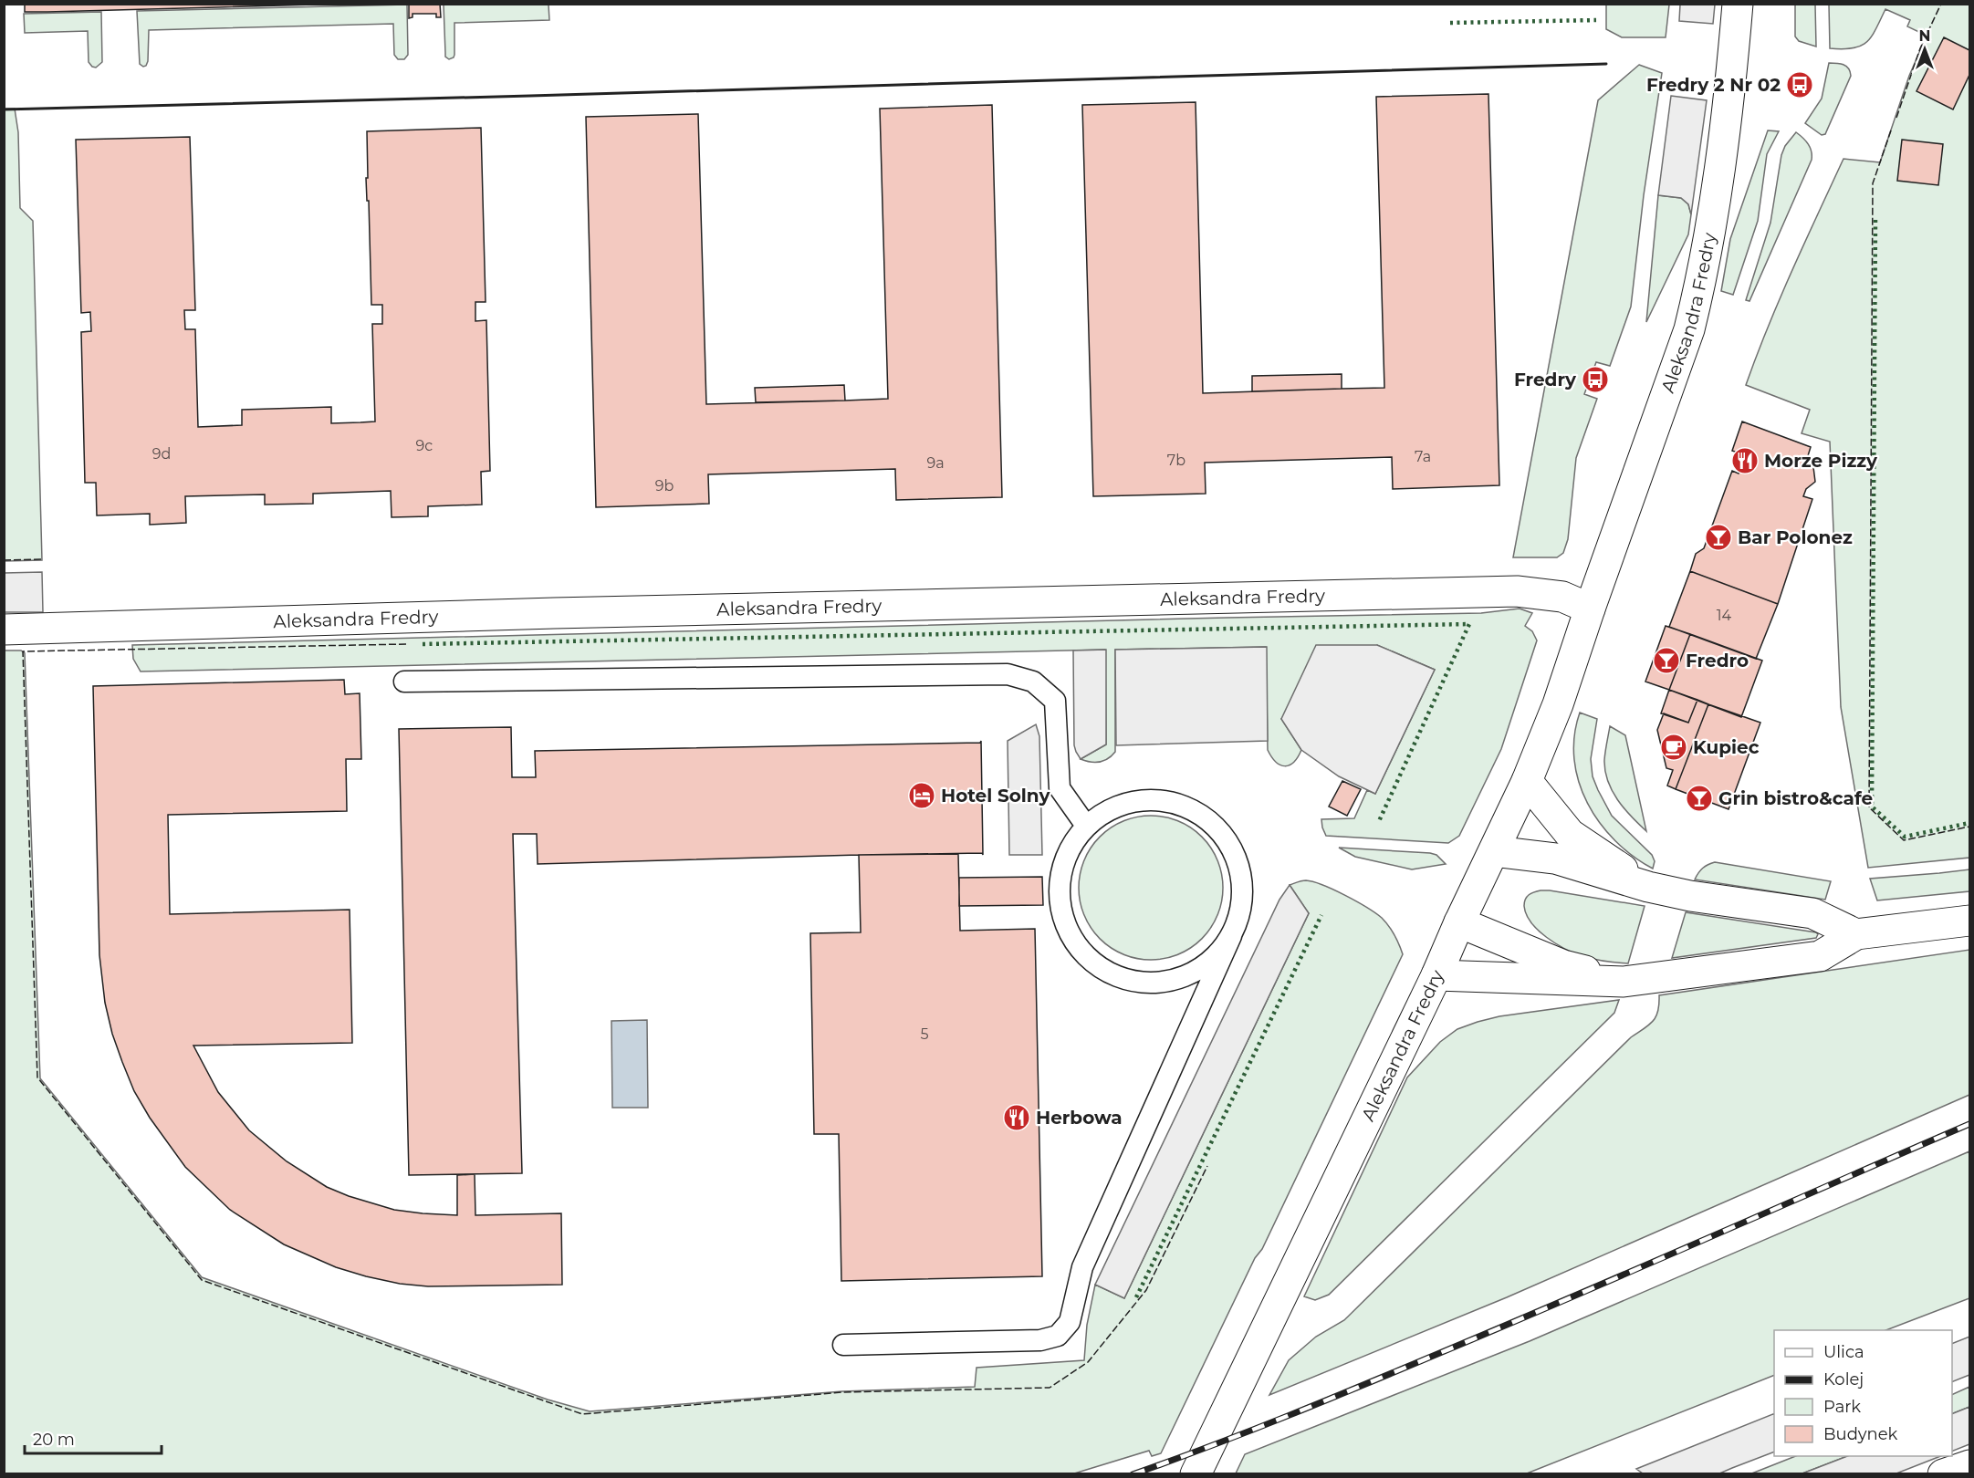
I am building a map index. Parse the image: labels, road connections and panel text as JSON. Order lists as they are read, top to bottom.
{
  "streets": {
    "street": ["Aleksandra Fredry"]
  },
  "places": {
    "bus stop": ["Fredry 2 Nr 02", "Fredry"],
    "restaurant": ["Morze Pizzy", "Herbowa"],
    "bar": ["Bar Polonez", "Fredro", "Grin bistro&cafe"],
    "cafe": ["Kupiec"],
    "hotel": ["Hotel Solny"]
  },
  "house_numbers": [
    "9c",
    "9d",
    "7a",
    "7b",
    "9a",
    "9b",
    "14",
    "5"
  ],
  "legend": [
    "Ulica",
    "Kolej",
    "Park",
    "Budynek"
  ],
  "scale_bar": "20 m",
  "north": "top"
}
